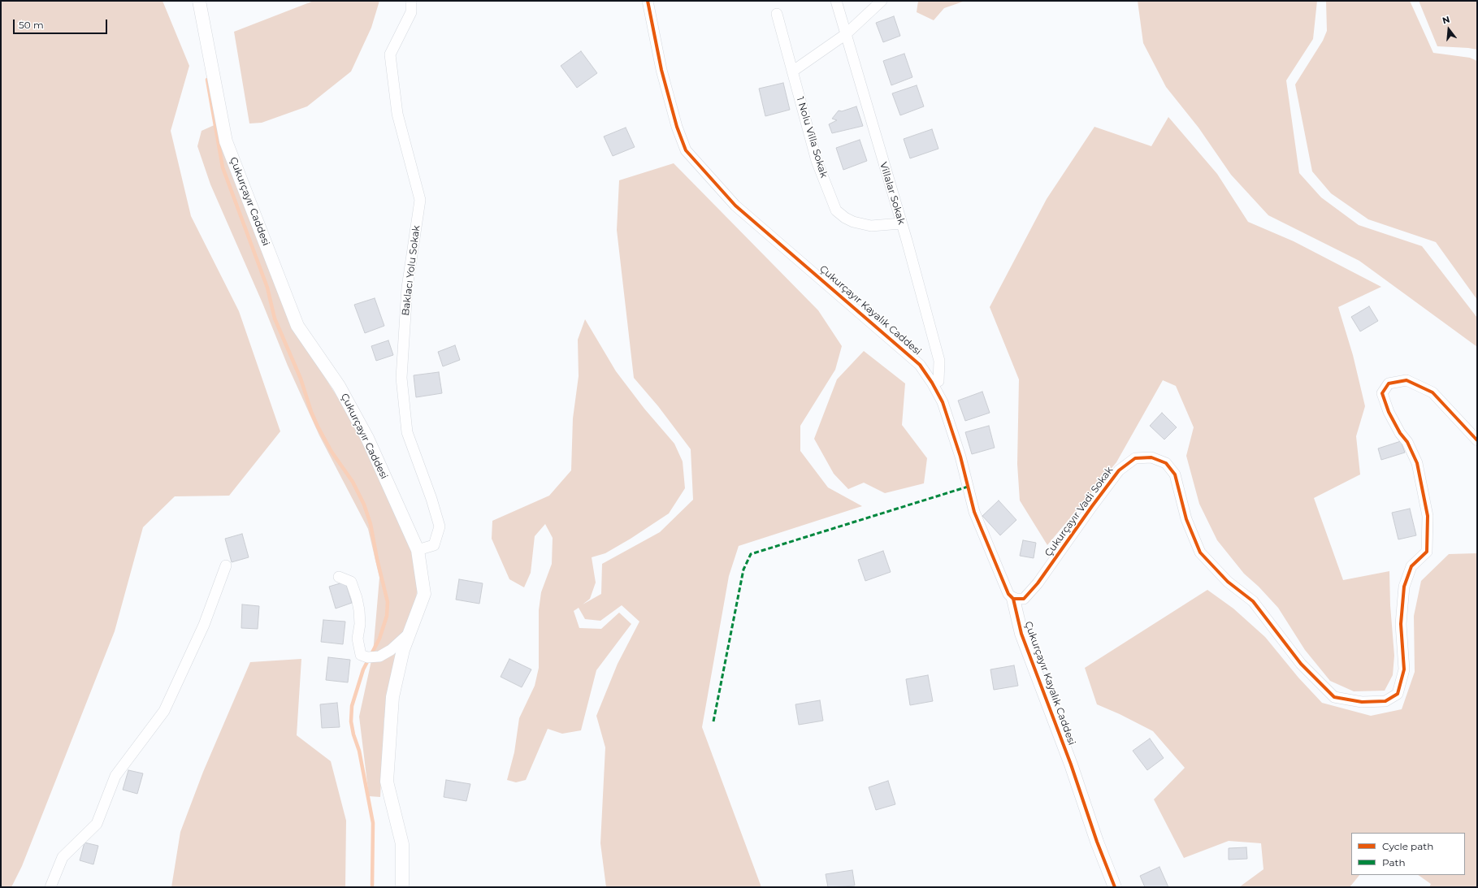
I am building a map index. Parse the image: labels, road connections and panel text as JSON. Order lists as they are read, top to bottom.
{
  "streets": {
    "street": [
      "1 Nolu Villa Sokak",
      "Villalar Sokak",
      "Çukurçayır Caddesi",
      "Baklacı Yolu Sokak",
      "Çukurçayır Kayalık Caddesi",
      "Çukurçayır Vadi Sokak"
    ]
  },
  "crossings": [
    ["1 Nolu Villa Sokak", "Villalar Sokak"],
    ["Villalar Sokak", "Çukurçayır Kayalık Caddesi"],
    ["Çukurçayır Caddesi", "Baklacı Yolu Sokak"],
    ["Çukurçayır Kayalık Caddesi", "Çukurçayır Vadi Sokak"]
  ],
  "legend": ["Cycle path", "Path"],
  "scale_bar": "50 m",
  "north": "top"
}
